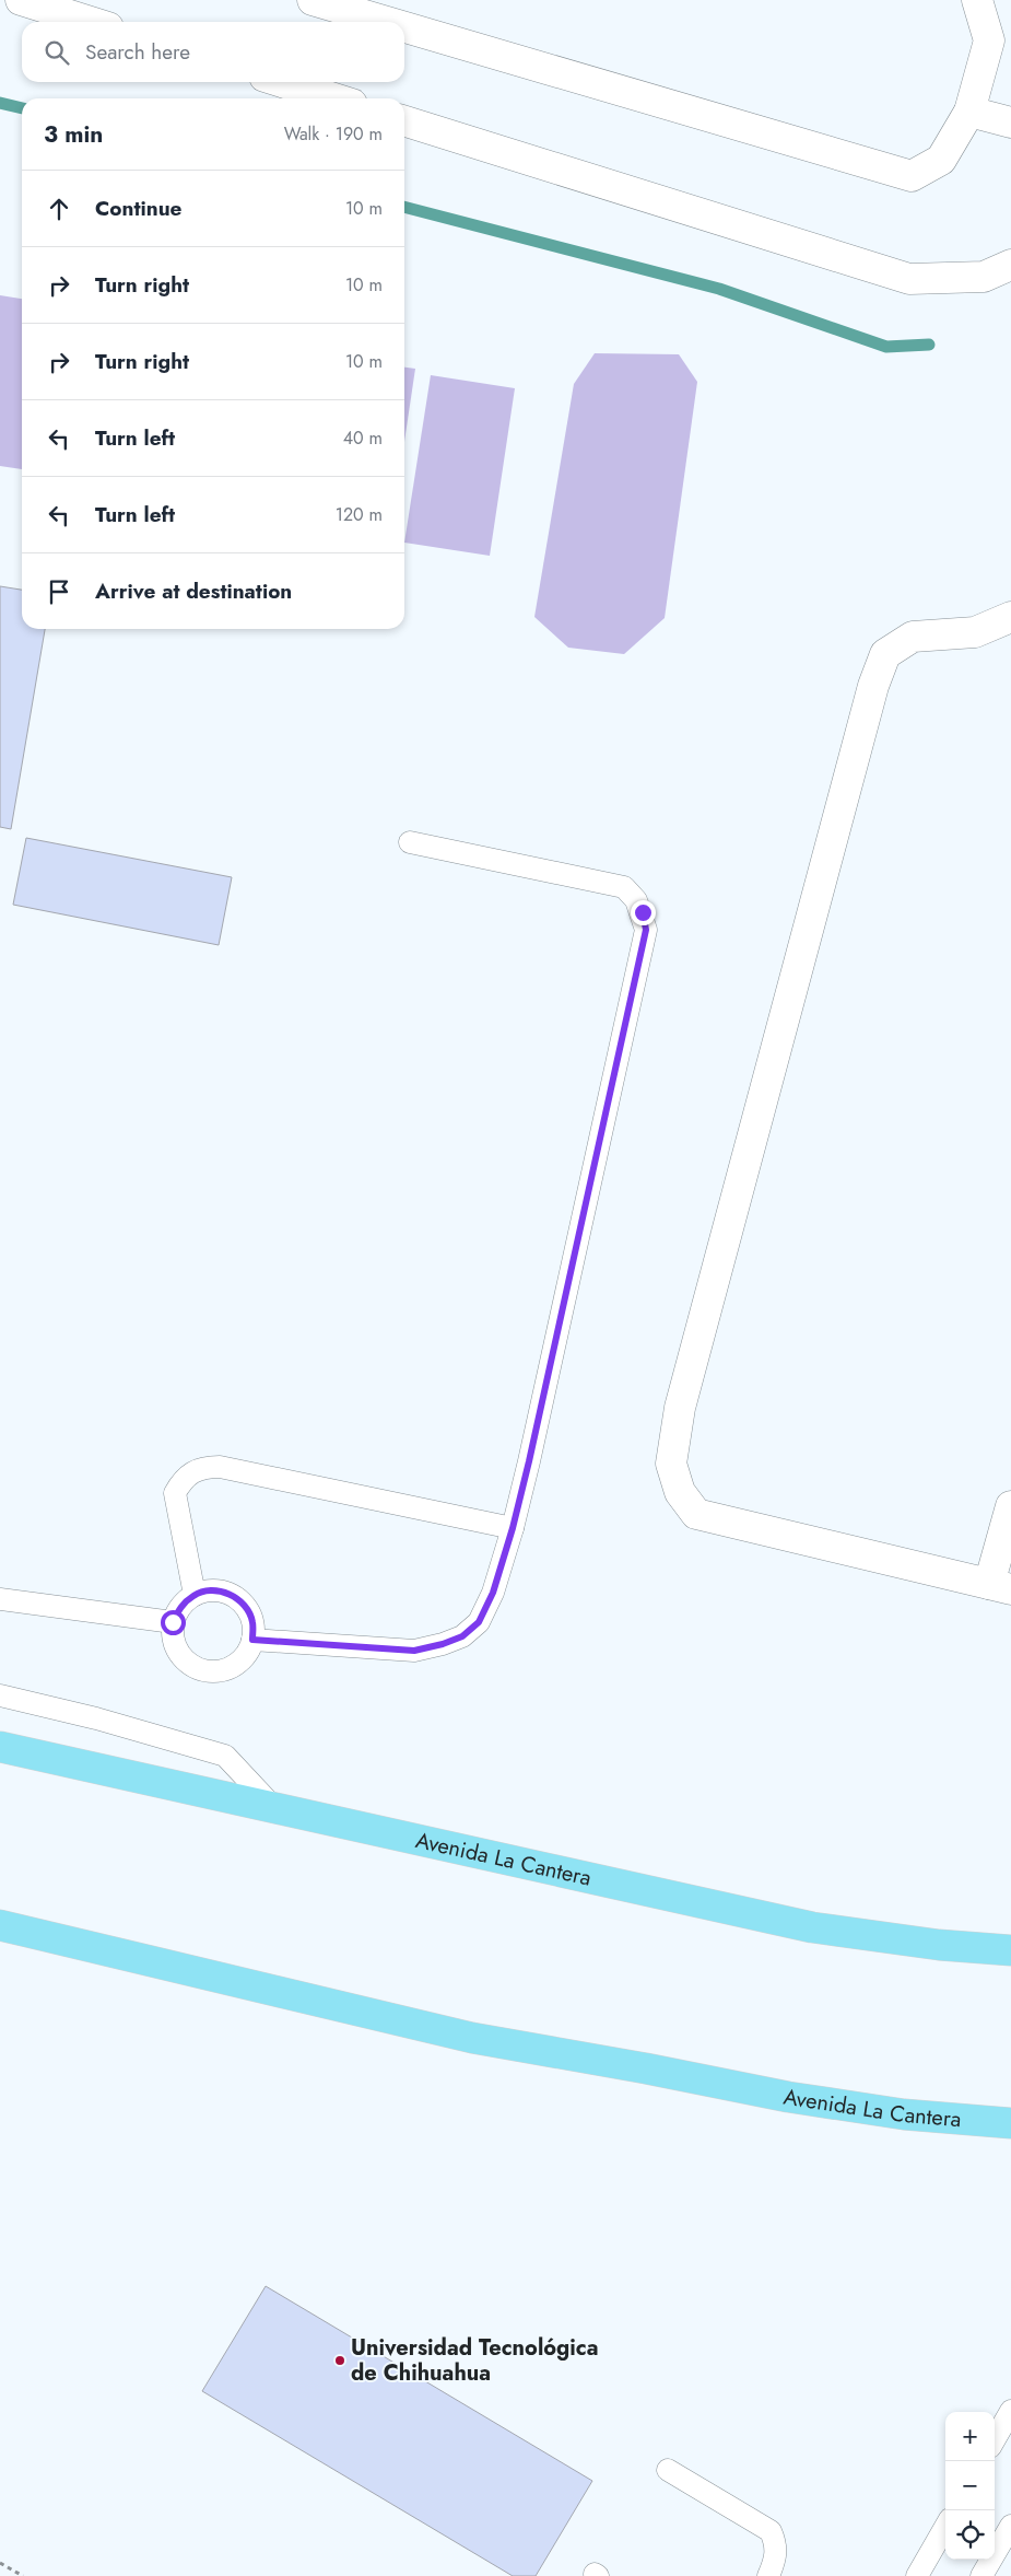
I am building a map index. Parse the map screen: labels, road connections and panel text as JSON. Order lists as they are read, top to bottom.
{
  "streets": {
    "main road": ["Avenida La Cantera"]
  },
  "places": ["Universidad Tecnológica de Chihuahua"],
  "page": {
    "search": "Search here",
    "heading": ["3 min", "Walk · 190 m"],
    "list": [
      ["Continue", "10 m"],
      ["Turn right", "10 m"],
      ["Turn right", "10 m"],
      ["Turn left", "40 m"],
      ["Turn left", "120 m"],
      "Arrive at destination"
    ],
    "map_buttons": ["+", "−"]
  }
}
